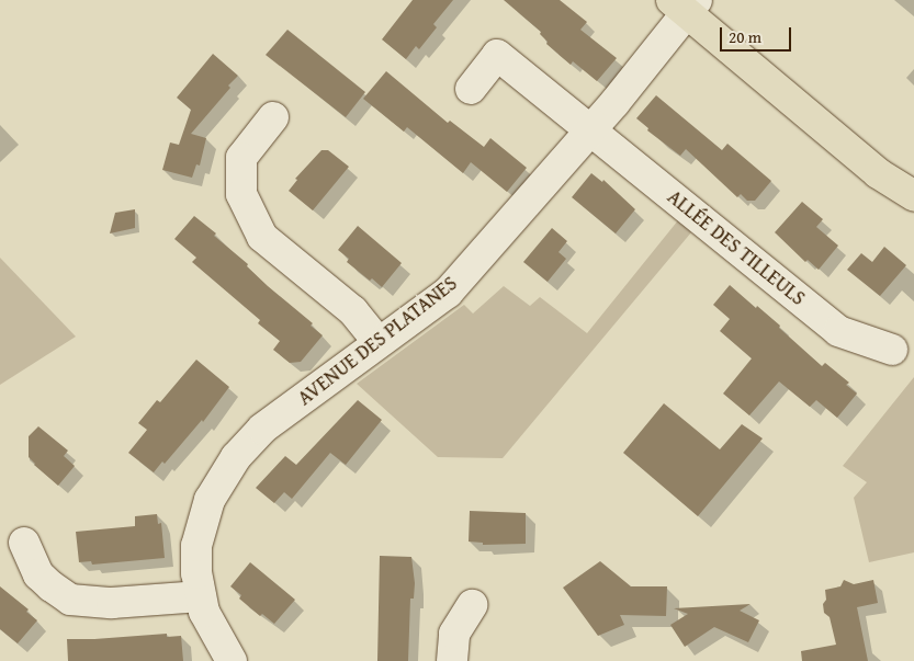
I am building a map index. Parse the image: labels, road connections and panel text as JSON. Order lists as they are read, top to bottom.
{
  "streets": {
    "street": ["ALLÉE DES TILLEULS", "AVENUE DES PLATANES"]
  },
  "crossings": [
    ["ALLÉE DES TILLEULS", "AVENUE DES PLATANES"]
  ],
  "scale_bar": "20 m"
}
